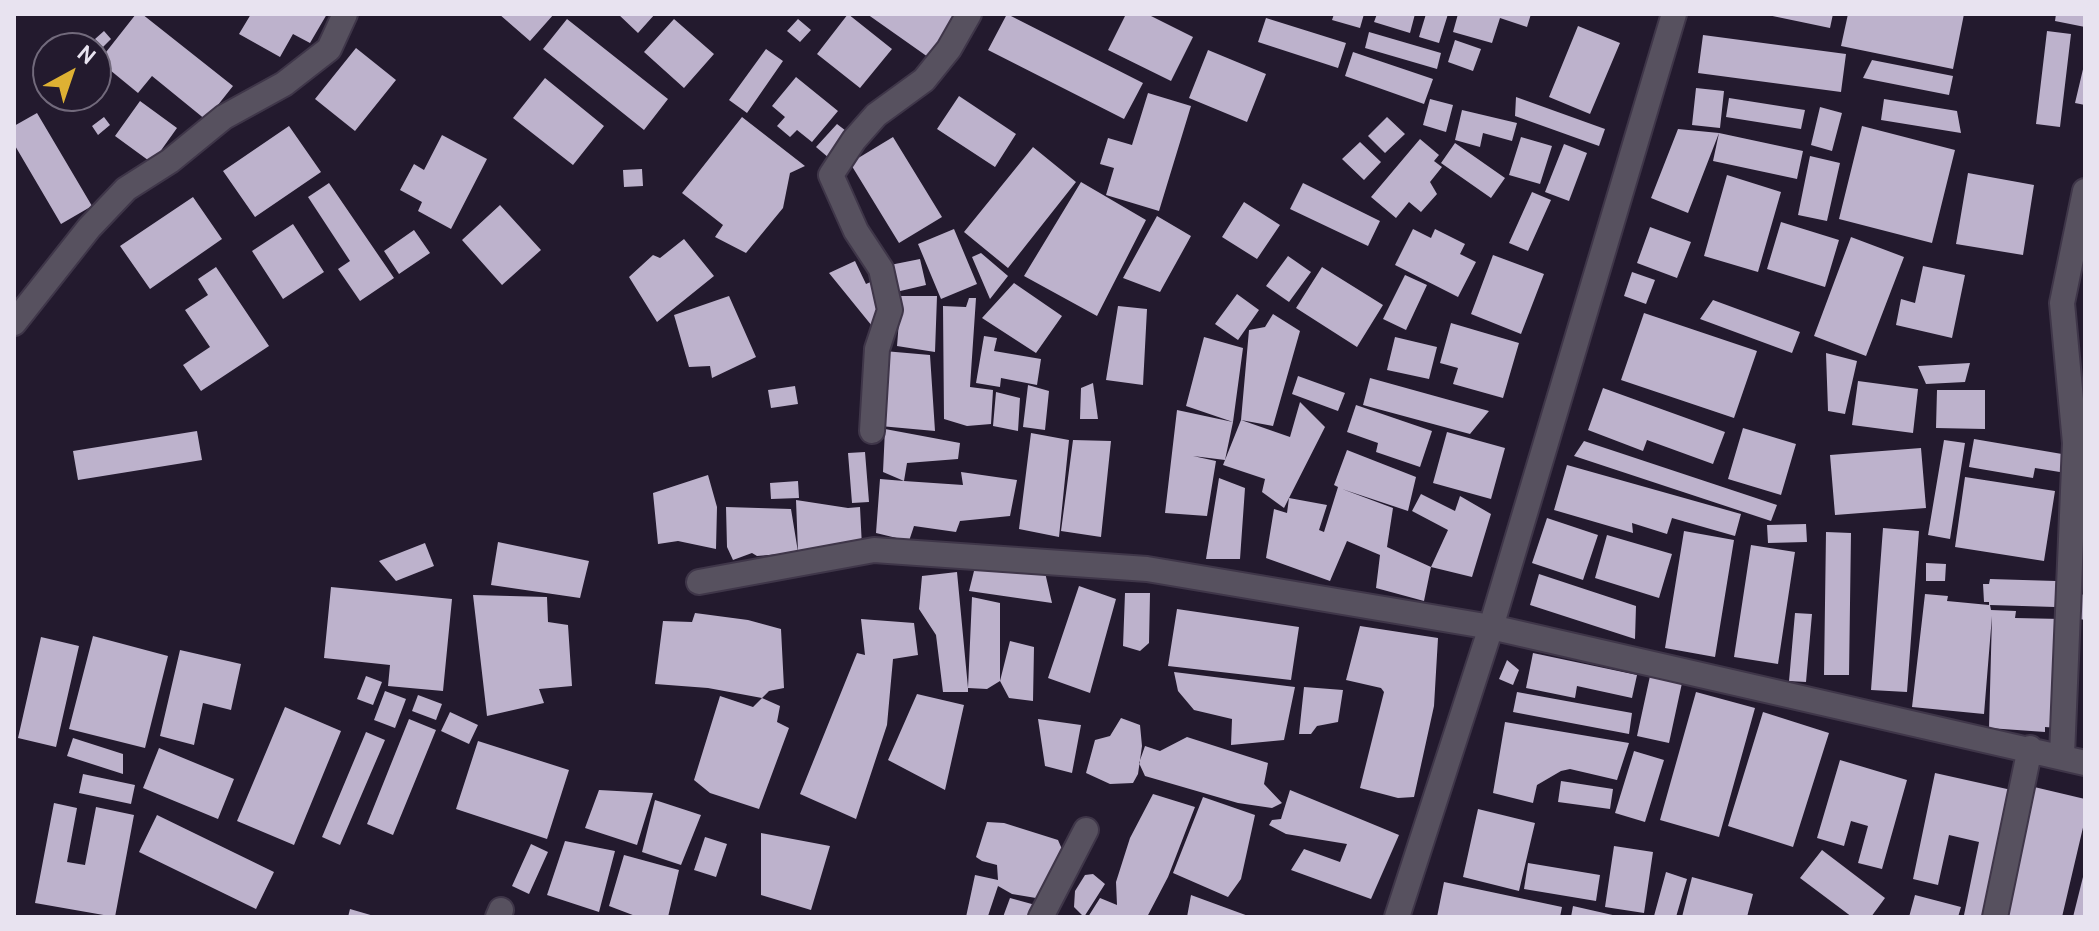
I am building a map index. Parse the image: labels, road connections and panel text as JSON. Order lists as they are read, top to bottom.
{
  "north": "top right"
}
